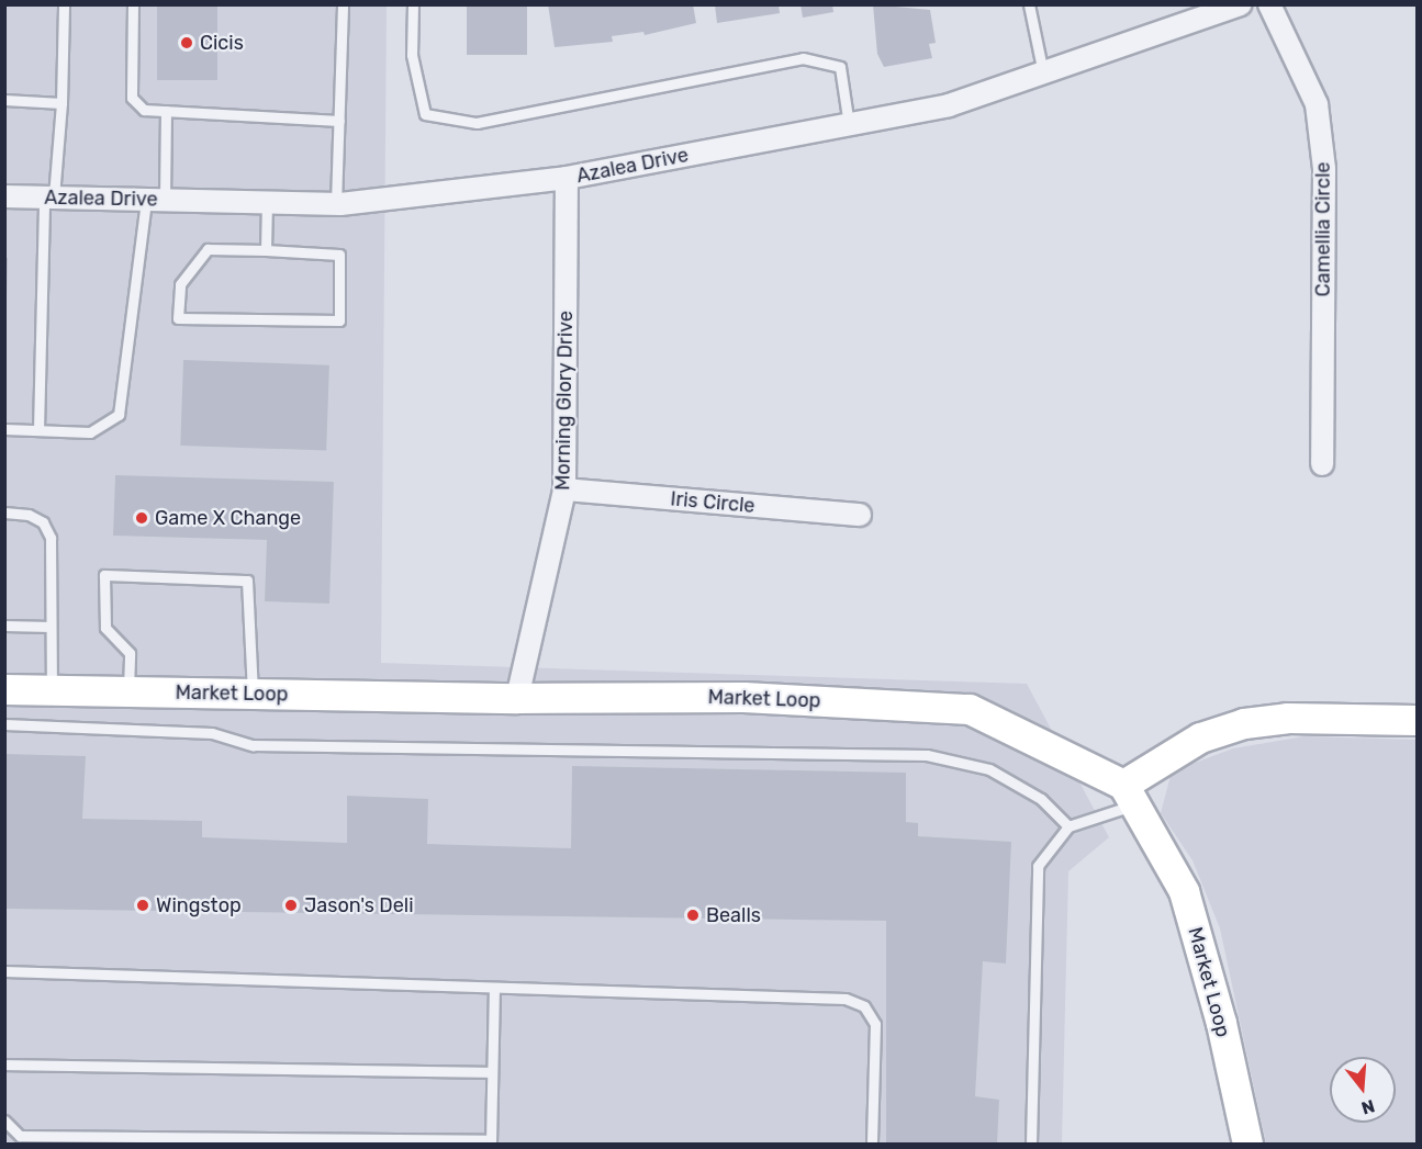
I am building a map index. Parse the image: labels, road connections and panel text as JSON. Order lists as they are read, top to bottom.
{
  "streets": {
    "street": [
      "Azalea Drive",
      "Camellia Circle",
      "Morning Glory Drive",
      "Iris Circle",
      "Market Loop"
    ]
  },
  "crossings": [
    ["Azalea Drive", "Morning Glory Drive"],
    ["Morning Glory Drive", "Iris Circle"],
    ["Morning Glory Drive", "Market Loop"]
  ],
  "places": [
    "Cicis",
    "Game X Change",
    "Wingstop",
    "Jason's Deli",
    "Bealls"
  ],
  "north": "bottom"
}
